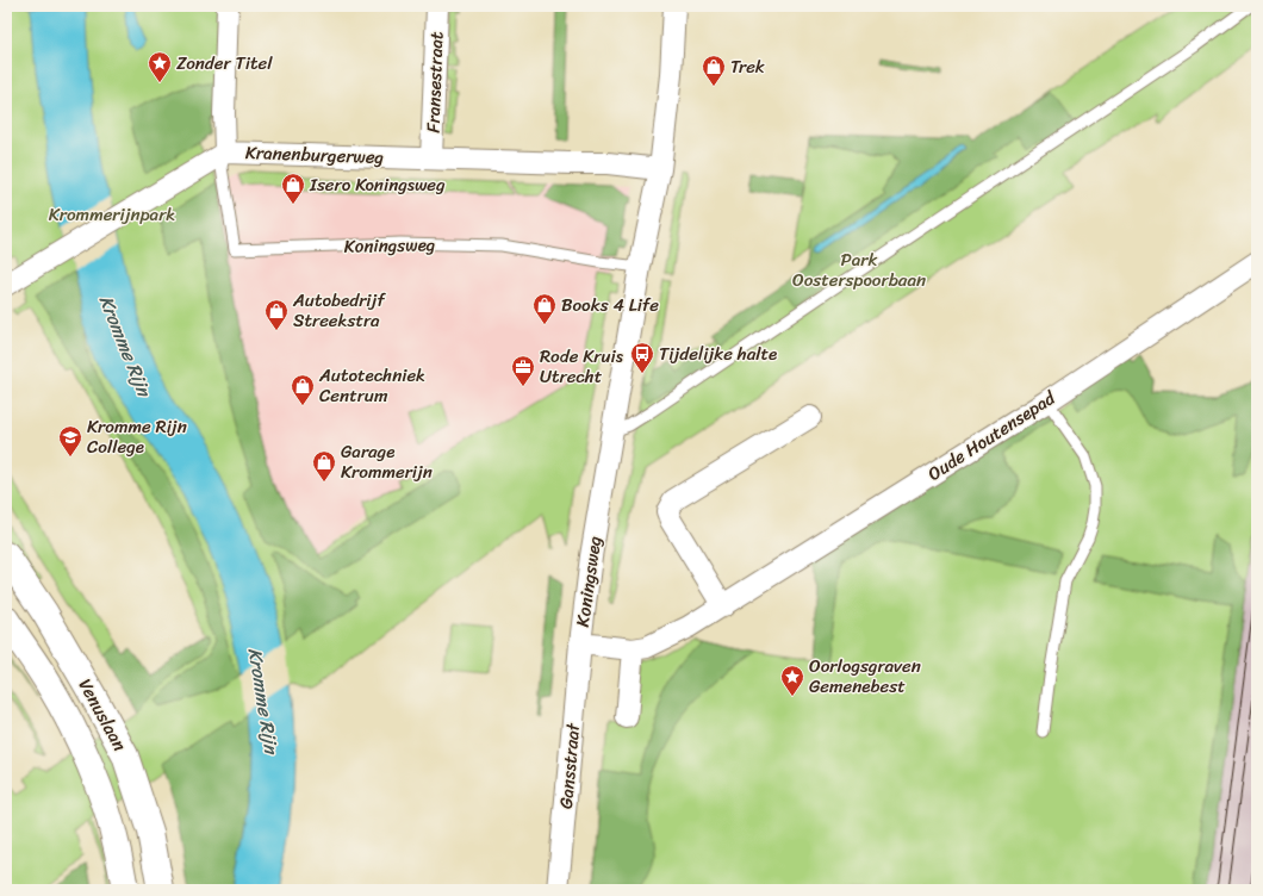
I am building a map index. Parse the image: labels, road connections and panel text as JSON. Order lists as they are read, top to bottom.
{
  "streets": {
    "main road": ["Venuslaan"],
    "street": [
      "Fransestraat",
      "Kranenburgerweg",
      "Koningsweg",
      "Oude Houtensepad",
      "Gansstraat"
    ]
  },
  "crossings": [
    ["Fransestraat", "Kranenburgerweg"],
    ["Kranenburgerweg", "Koningsweg"],
    ["Koningsweg", "Oude Houtensepad"],
    ["Koningsweg", "Gansstraat"],
    ["Oude Houtensepad", "Gansstraat"]
  ],
  "water": ["Kromme Rijn"],
  "parks": ["Krommerijnpark", "Park Oosterspoorbaan"],
  "places": {
    "place": ["Zonder Titel", "Oorlogsgraven Gemenebest"],
    "shop": [
      "Trek",
      "Isero Koningsweg",
      "Books 4 Life",
      "Autobedrijf Streekstra",
      "Autotechniek Centrum",
      "Garage Krommerijn"
    ],
    "bus stop": ["Tijdelijke halte"],
    "office": ["Rode Kruis Utrecht"],
    "school or university": ["Kromme Rijn College"]
  }
}
